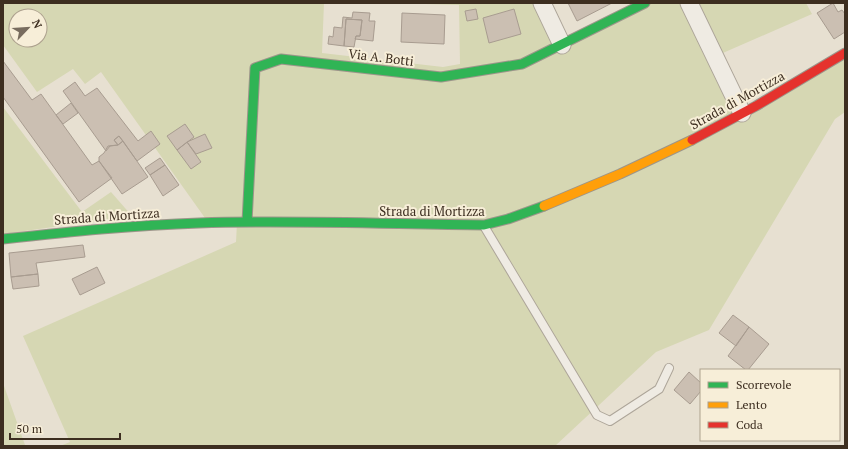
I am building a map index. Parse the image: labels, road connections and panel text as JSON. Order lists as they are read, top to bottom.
{
  "streets": {
    "street": ["Via A. Botti", "Strada di Mortizza"]
  },
  "crossings": [
    ["Via A. Botti", "Strada di Mortizza"]
  ],
  "legend": ["Scorrevole", "Lento", "Coda"],
  "scale_bar": "50 m",
  "north": "top right"
}
